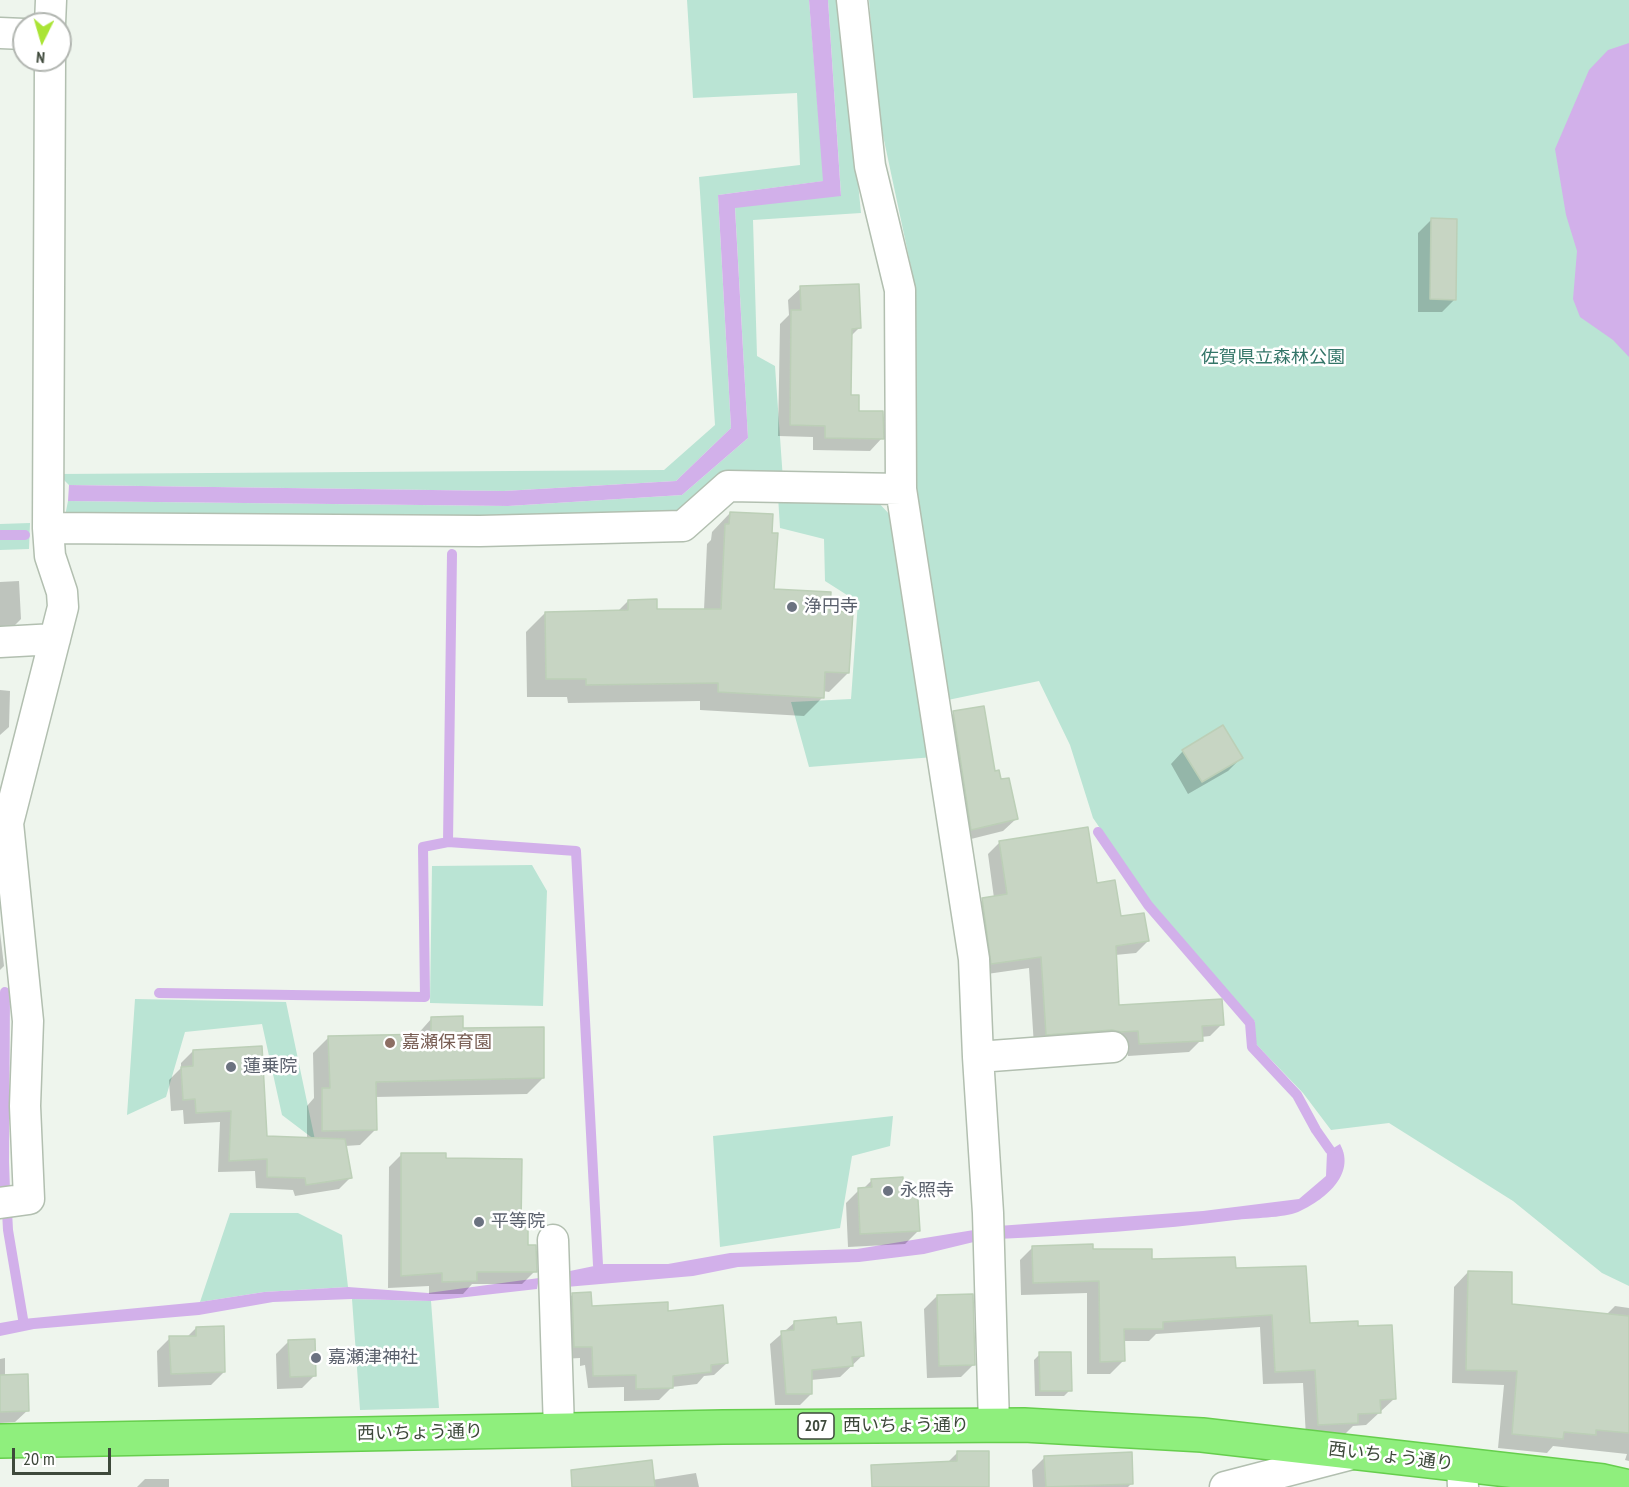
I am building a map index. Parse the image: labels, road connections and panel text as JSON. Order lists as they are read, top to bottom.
{
  "streets": {
    "highway": ["207", "西いちょう通り"]
  },
  "parks": ["佐賀県立森林公園"],
  "places": [
    "浄円寺",
    "嘉瀬保育園",
    "蓮乗院",
    "永照寺",
    "平等院",
    "嘉瀬津神社"
  ],
  "scale_bar": "20 m",
  "north": "bottom"
}
